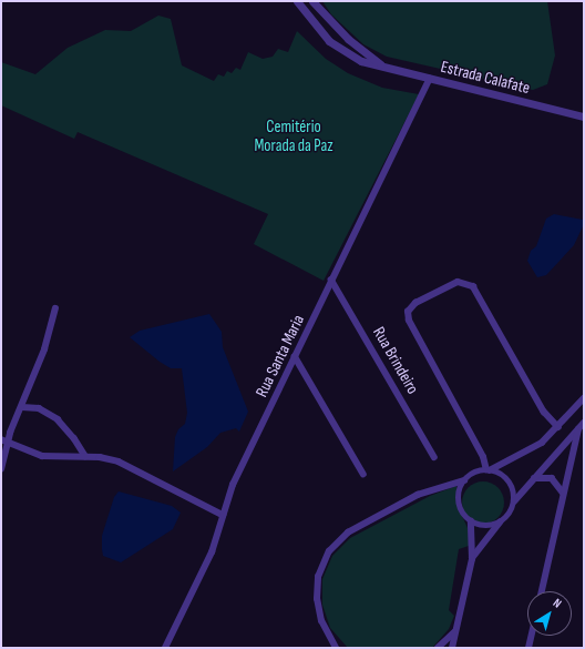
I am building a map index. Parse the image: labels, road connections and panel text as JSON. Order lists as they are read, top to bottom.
{
  "streets": {
    "street": ["Estrada Calafate", "Rua Santa Maria", "Rua Brindeiro"]
  },
  "crossings": [
    ["Estrada Calafate", "Rua Santa Maria"],
    ["Rua Santa Maria", "Rua Brindeiro"]
  ],
  "parks": ["Cemitério Morada da Paz"],
  "north": "top right"
}
